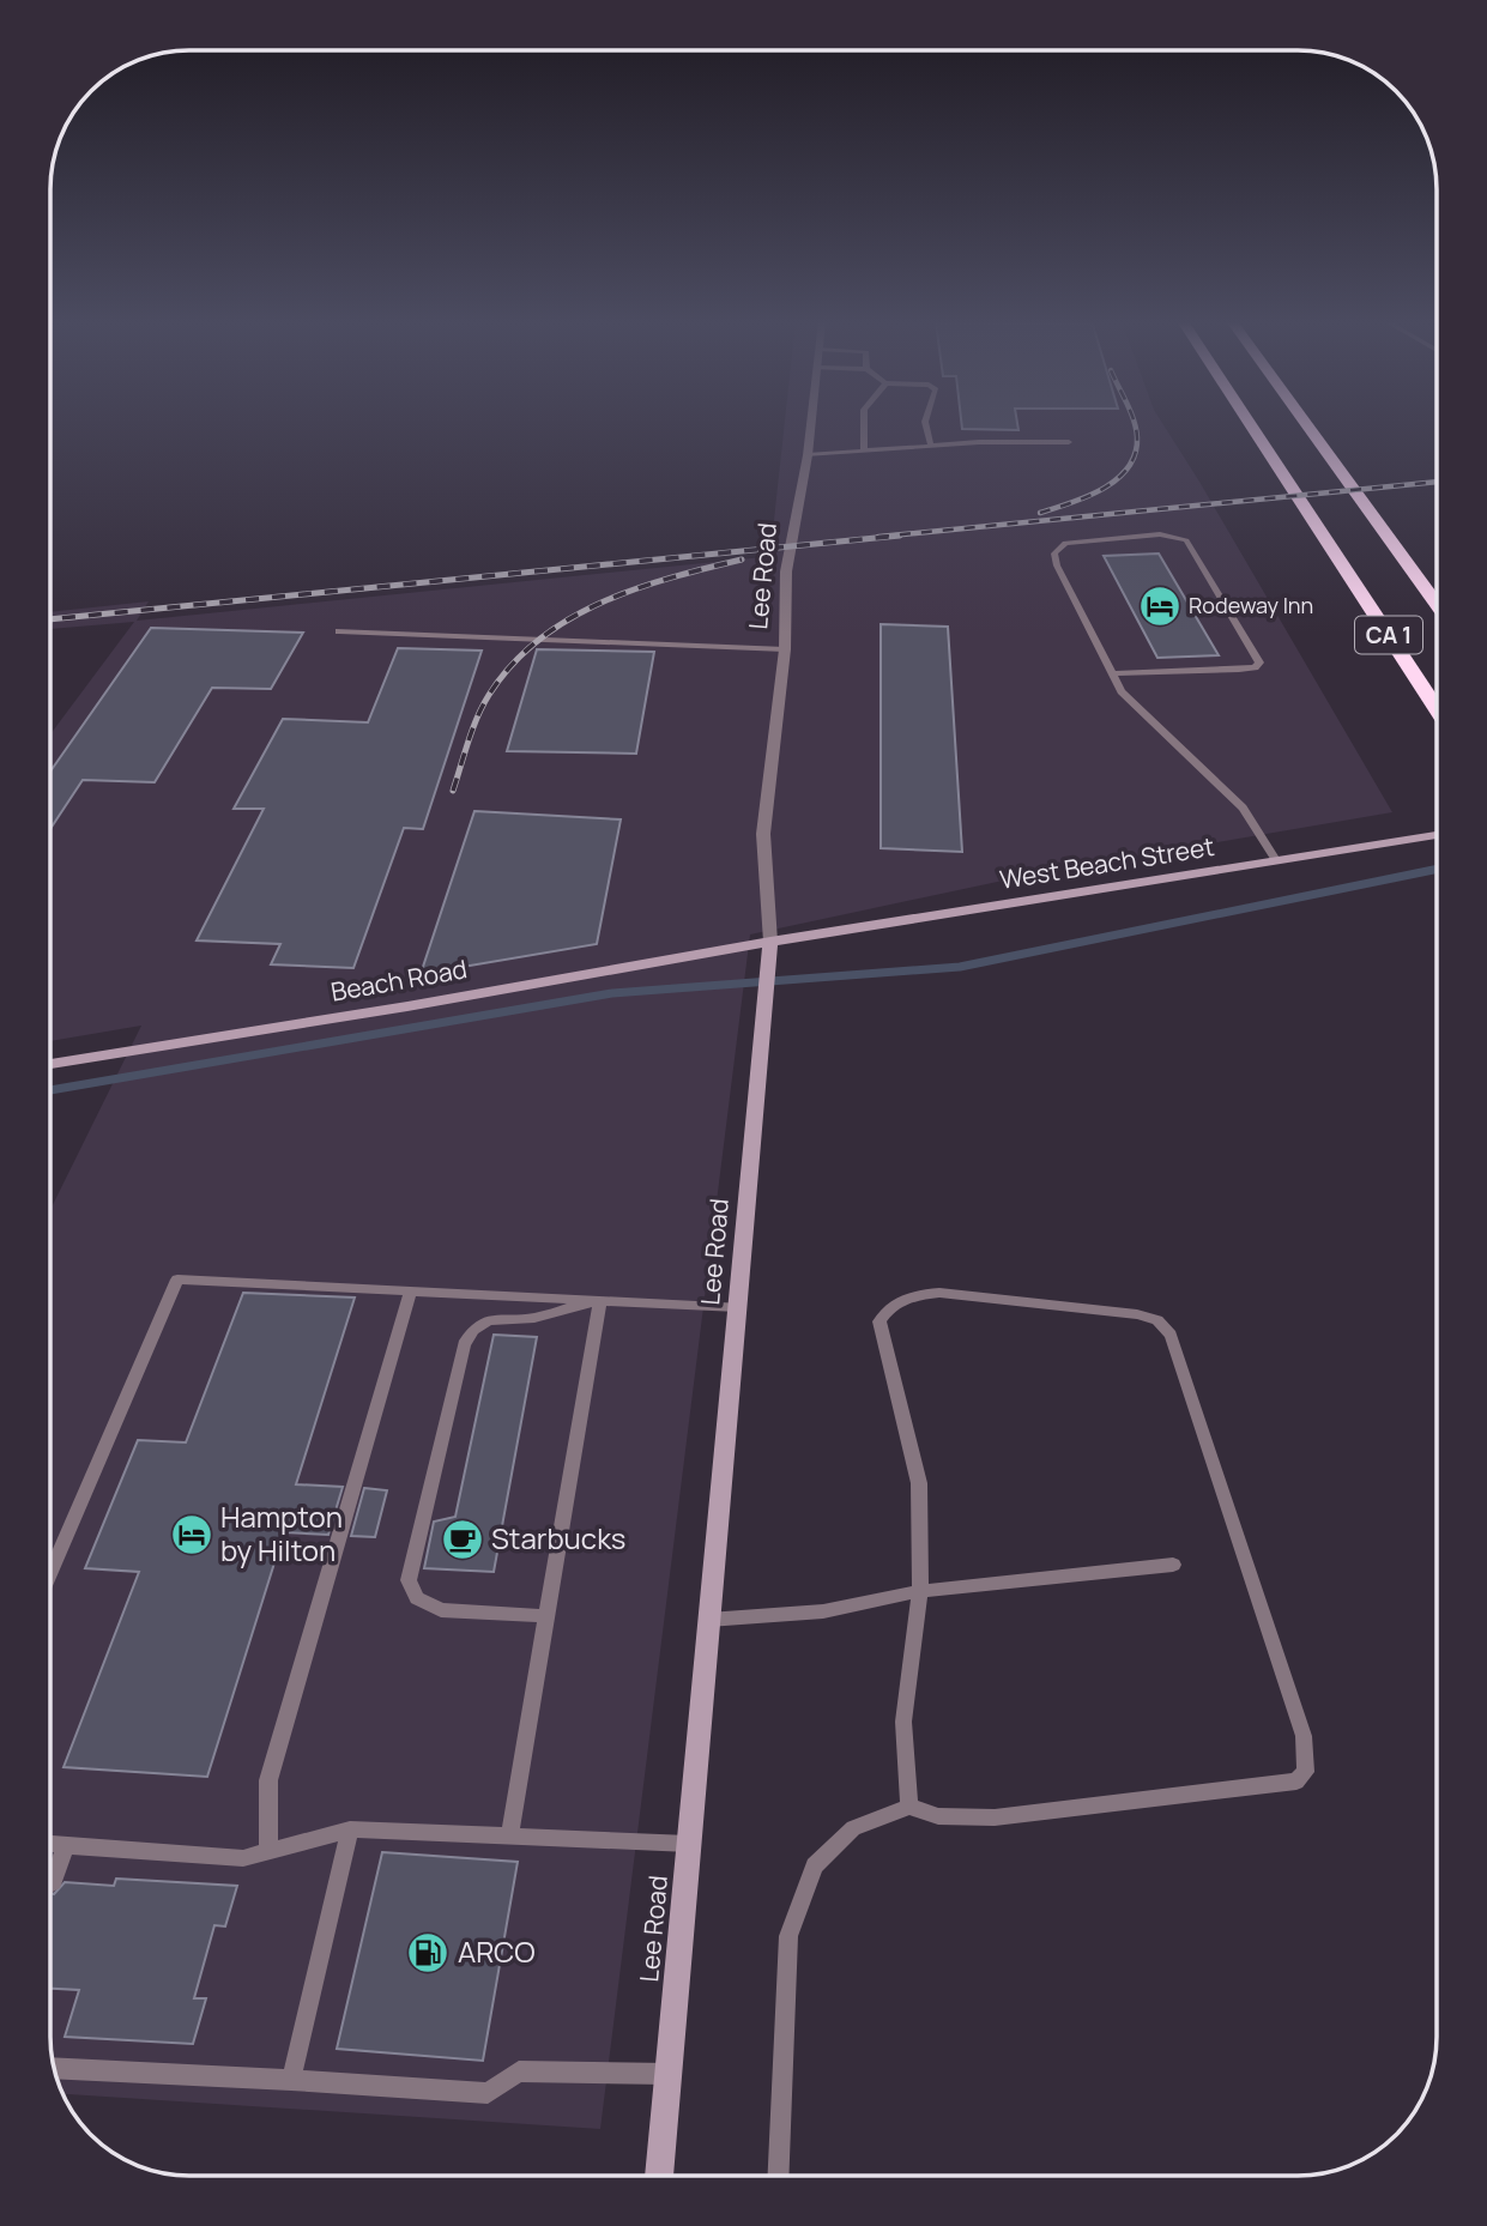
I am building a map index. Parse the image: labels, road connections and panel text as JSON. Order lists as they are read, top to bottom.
{
  "streets": {
    "highway": ["CA 1"],
    "main road": ["Lee Road", "West Beach Street", "Beach Road"]
  },
  "crossings": [
    ["Lee Road", "West Beach Street"],
    ["Lee Road", "Beach Road"],
    ["West Beach Street", "Beach Road"]
  ],
  "places": {
    "hotel": ["Rodeway Inn", "Hampton by Hilton"],
    "cafe": ["Starbucks"],
    "fuel station": ["ARCO"]
  }
}
